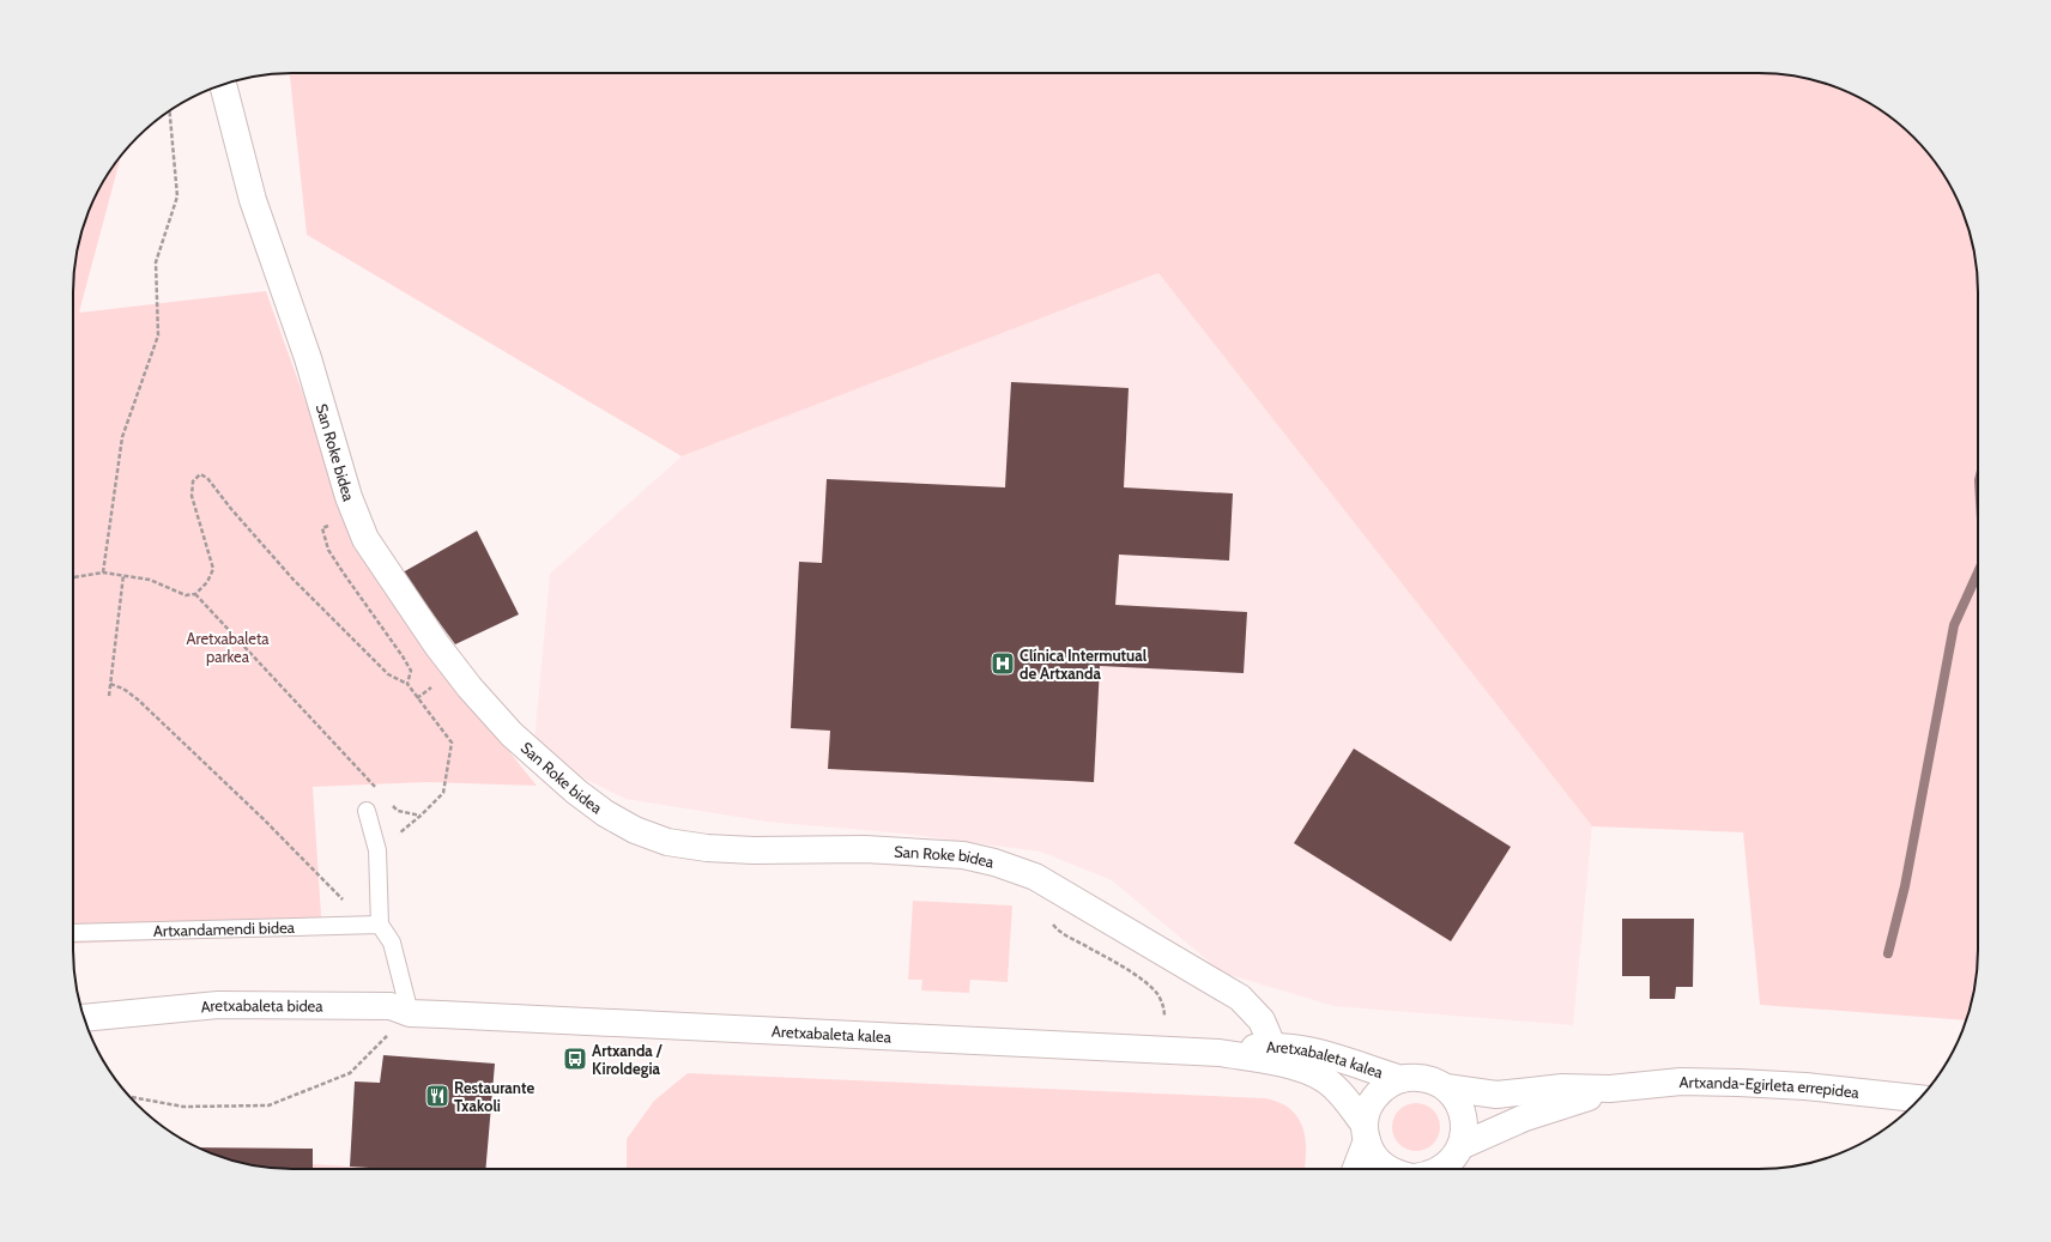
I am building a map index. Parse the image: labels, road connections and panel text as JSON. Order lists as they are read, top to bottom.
{
  "streets": {
    "street": [
      "San Roke bidea",
      "Aretxabaleta bidea",
      "Aretxabaleta kalea",
      "Artxanda-Egirleta errepidea"
    ],
    "lane": ["Artxandamendi bidea"]
  },
  "crossings": [
    ["San Roke bidea", "Aretxabaleta kalea"],
    ["Aretxabaleta bidea", "Aretxabaleta kalea"]
  ],
  "parks": ["Aretxabaleta parkea"],
  "places": {
    "hospital": ["Clínica Intermutual de Artxanda"],
    "bus stop": ["Artxanda / Kiroldegia"],
    "restaurant": ["Restaurante Txakoli"]
  }
}
